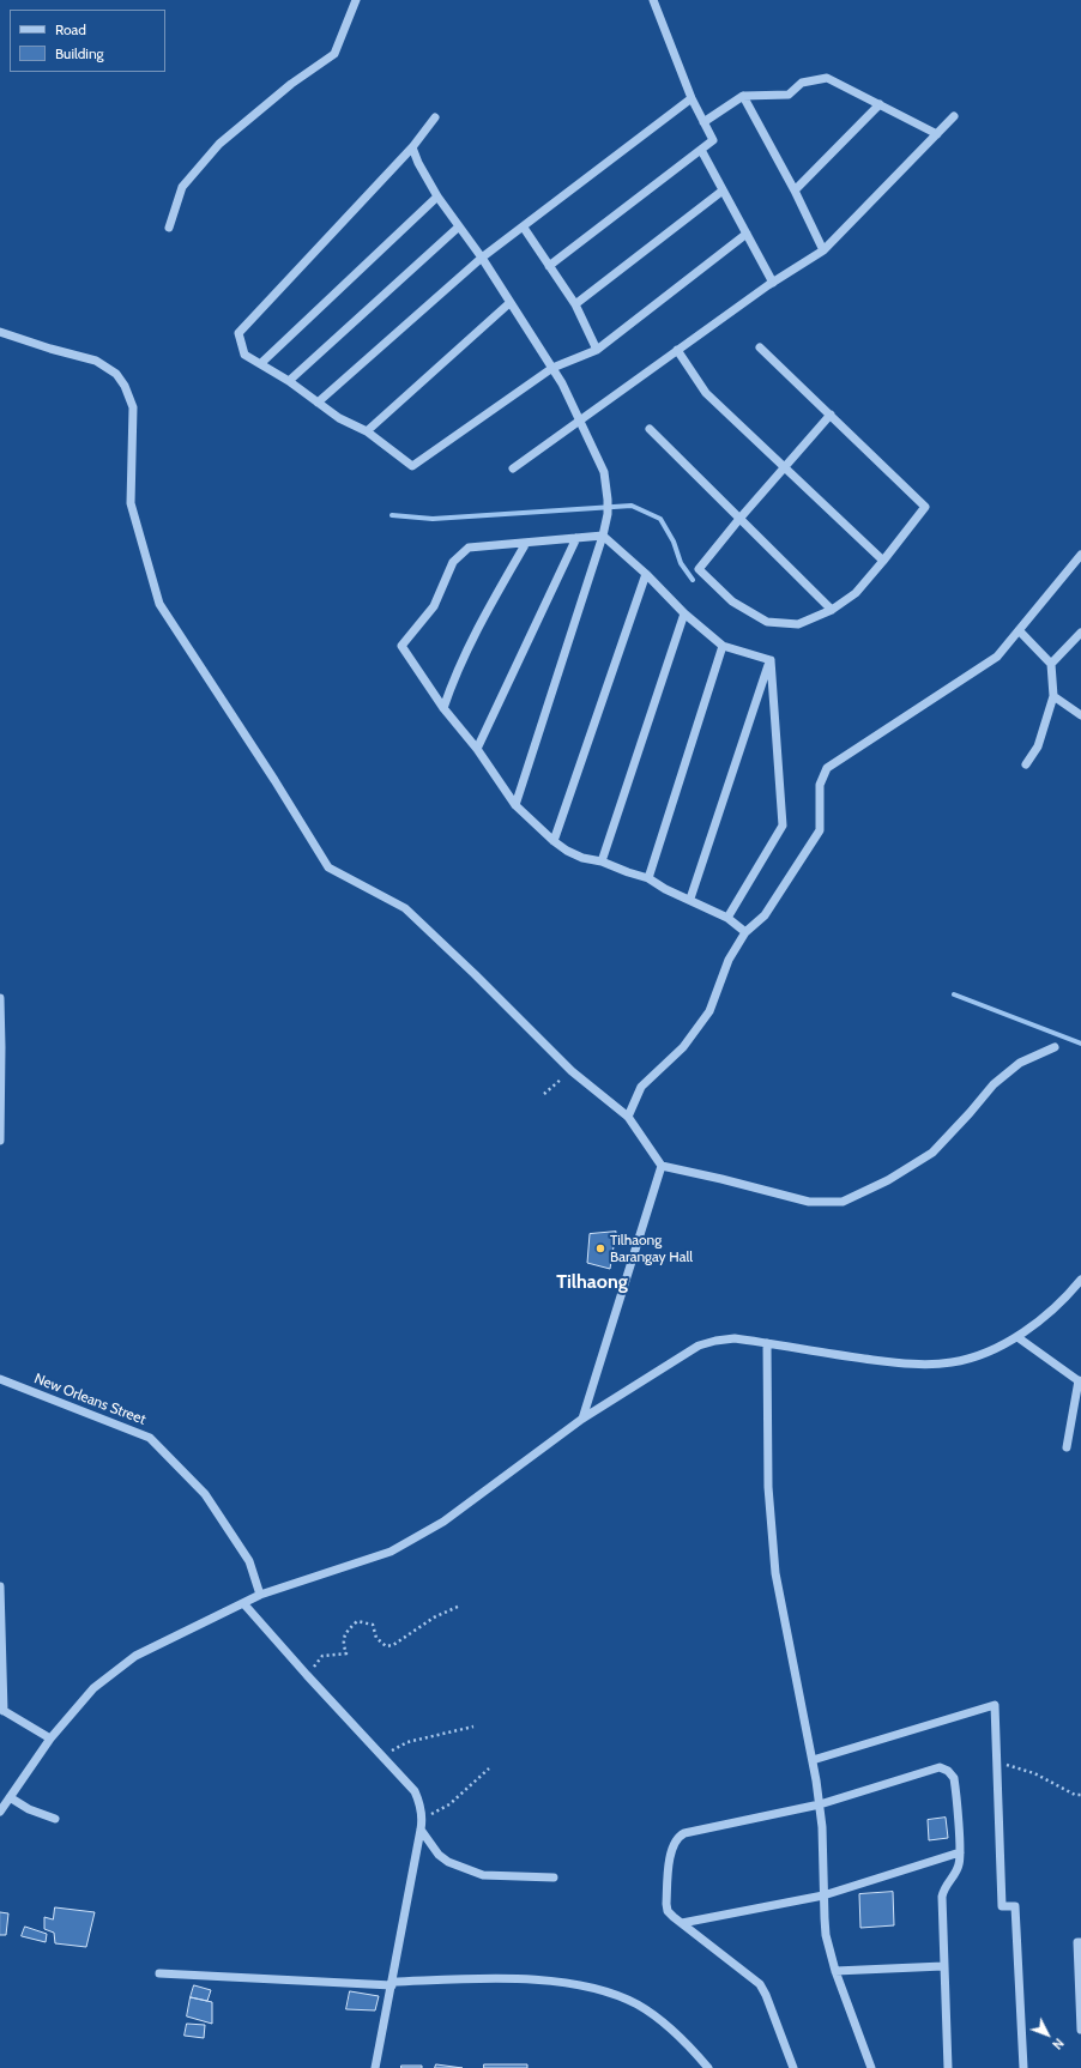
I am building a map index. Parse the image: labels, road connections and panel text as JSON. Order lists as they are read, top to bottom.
{
  "streets": {
    "street": ["New Orleans Street"]
  },
  "districts": ["Tilhaong"],
  "places": ["Tilhaong Barangay Hall"],
  "legend": ["Road", "Building"],
  "north": "bottom right"
}
